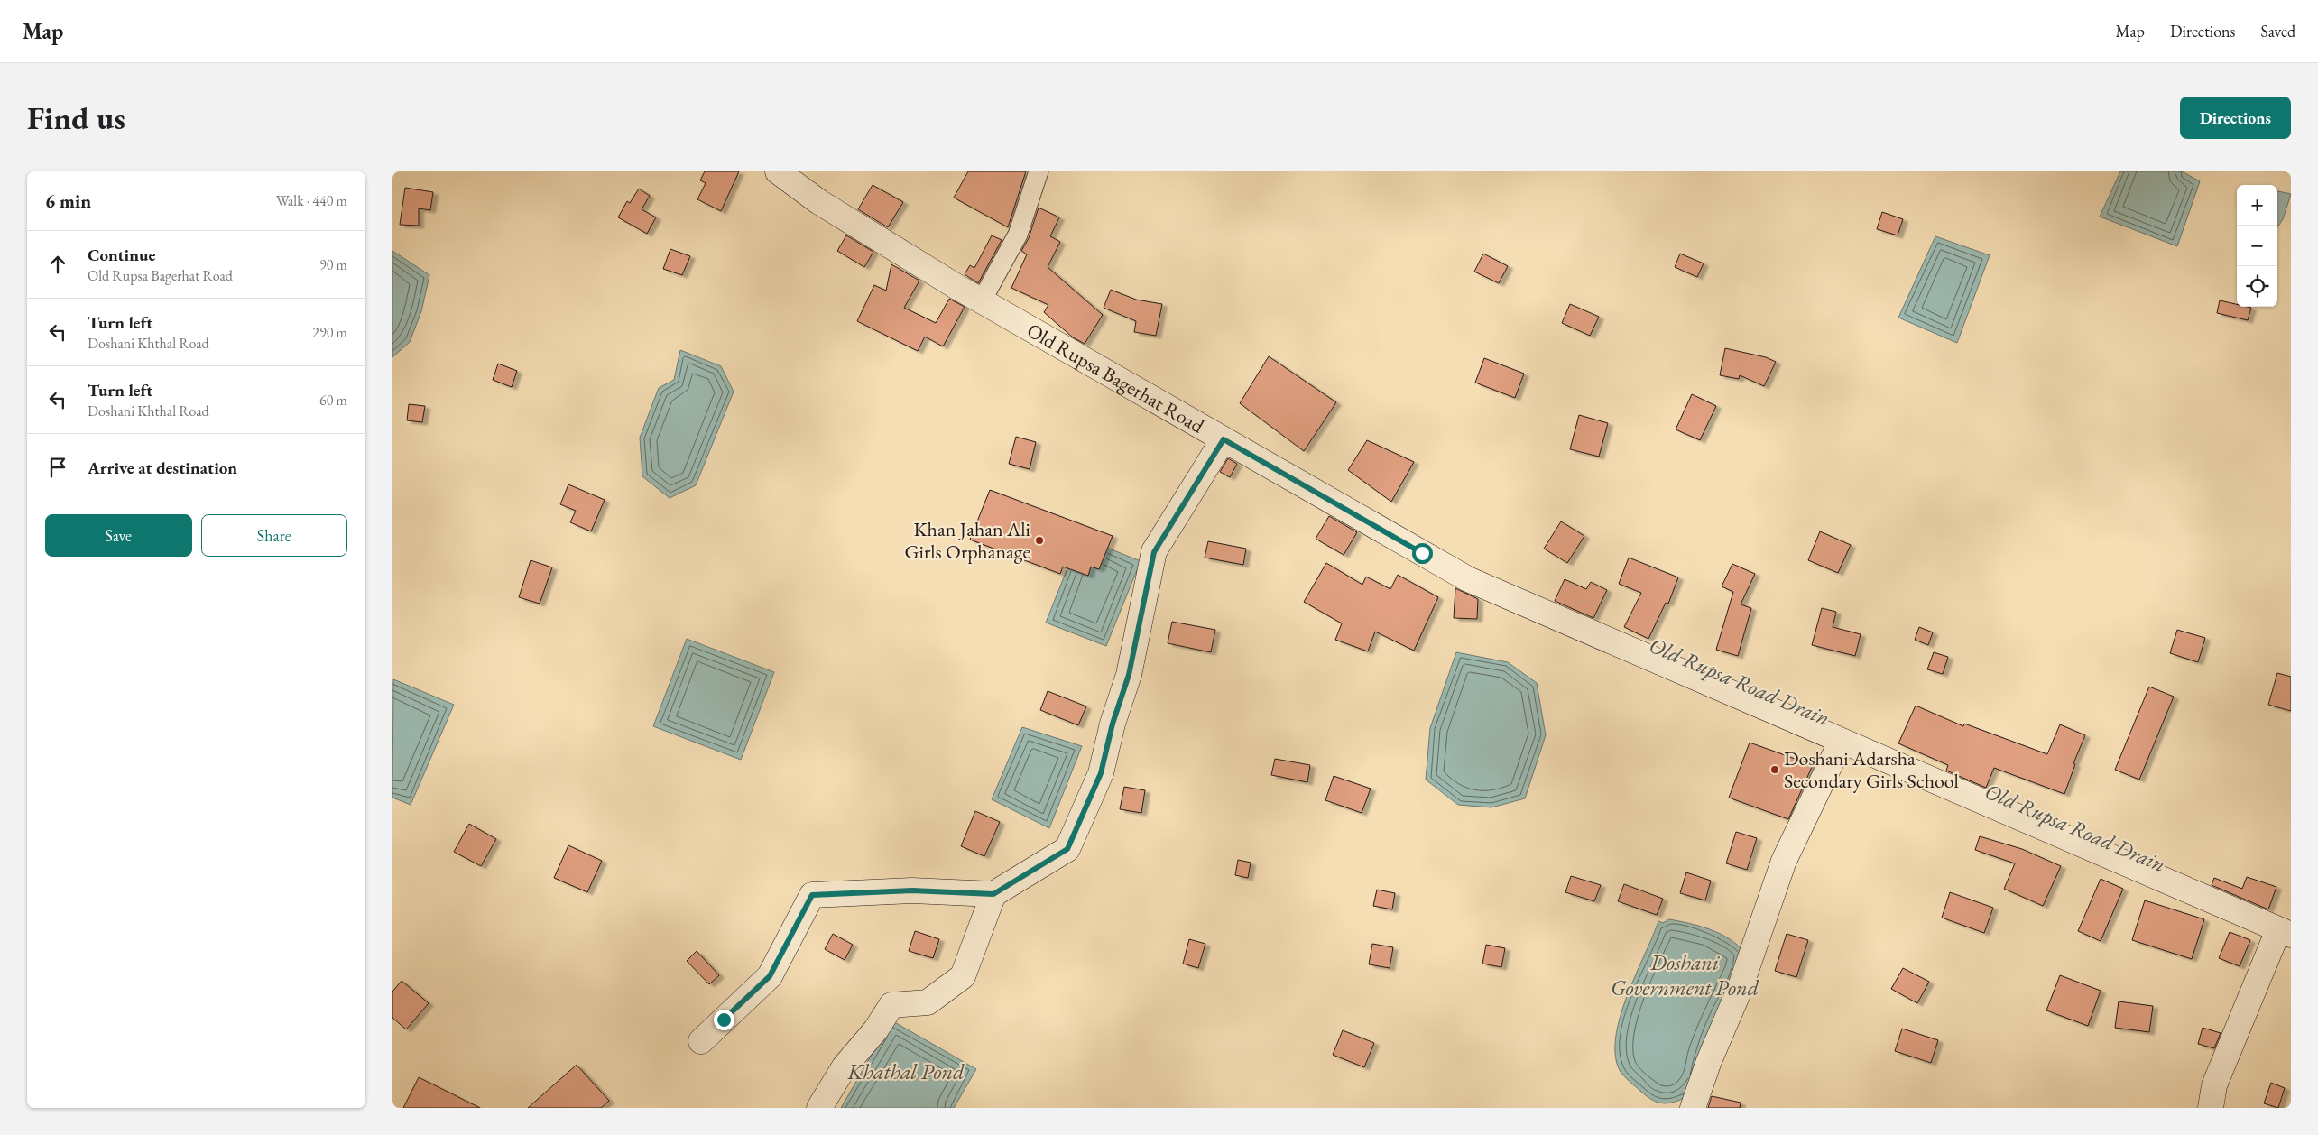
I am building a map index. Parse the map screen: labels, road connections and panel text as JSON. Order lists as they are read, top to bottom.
{
  "streets": {
    "street": ["Old Rupsa Bagerhat Road"]
  },
  "water": ["Old Rupsa Road Drain", "Doshani Government Pond", "Khathal Pond"],
  "places": ["Khan Jahan Ali Girls Orphanage", "Doshani Adarsha Secondary Girls School"],
  "page": {
    "header": "Map",
    "nav": ["Map", "Directions", "Saved"],
    "buttons": [
      "Directions",
      ["Save", "Share"]
    ],
    "title": "Find us",
    "heading": ["6 min", "Walk · 440 m"],
    "map_buttons": ["+", "−"],
    "list": [
      ["Continue", "Old Rupsa Bagerhat Road", "90 m"],
      ["Turn left", "Doshani Khthal Road", "290 m"],
      ["Turn left", "Doshani Khthal Road", "60 m"],
      "Arrive at destination"
    ]
  }
}
